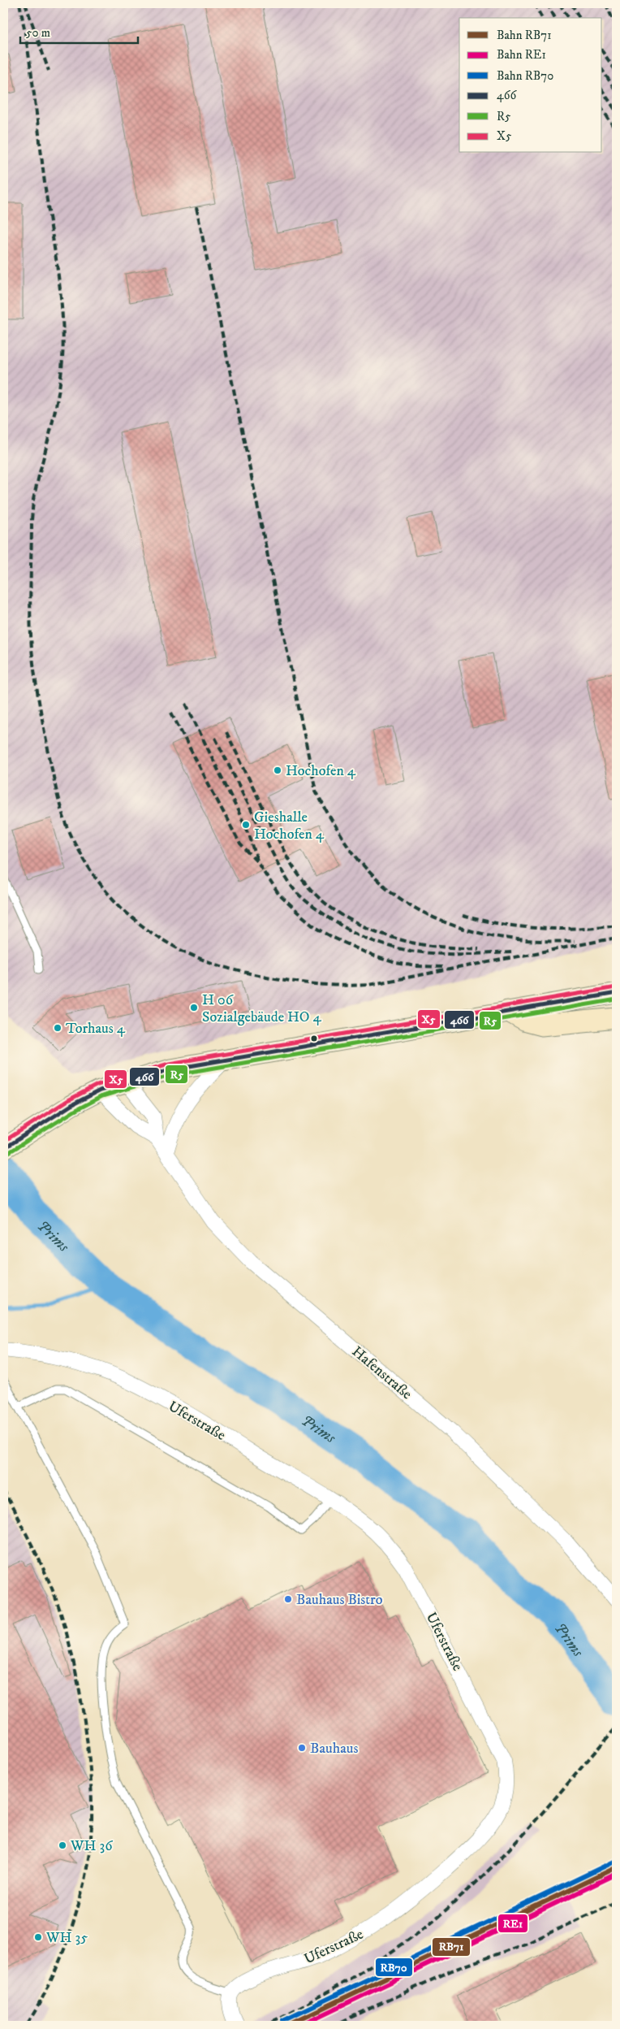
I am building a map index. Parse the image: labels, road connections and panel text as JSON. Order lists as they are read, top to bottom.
{
  "streets": {
    "street": ["Hafenstraße", "Uferstraße"]
  },
  "water": ["Prims"],
  "places": [
    "Hochofen 4",
    "Gieshalle Hochofen 4",
    "H 06 Sozialgebäude HO 4",
    "Torhaus 4",
    "Bauhaus Bistro",
    "Bauhaus",
    "WH 36",
    "WH 35"
  ],
  "lines": [
    "transit line X5",
    "transit line 466",
    "transit line R5",
    "rail line RB70",
    "rail line RB71",
    "rail line RE1"
  ],
  "legend": [
    "Bahn RB71",
    "Bahn RE1",
    "Bahn RB70",
    "466",
    "R5",
    "X5"
  ],
  "scale_bar": "50 m"
}
